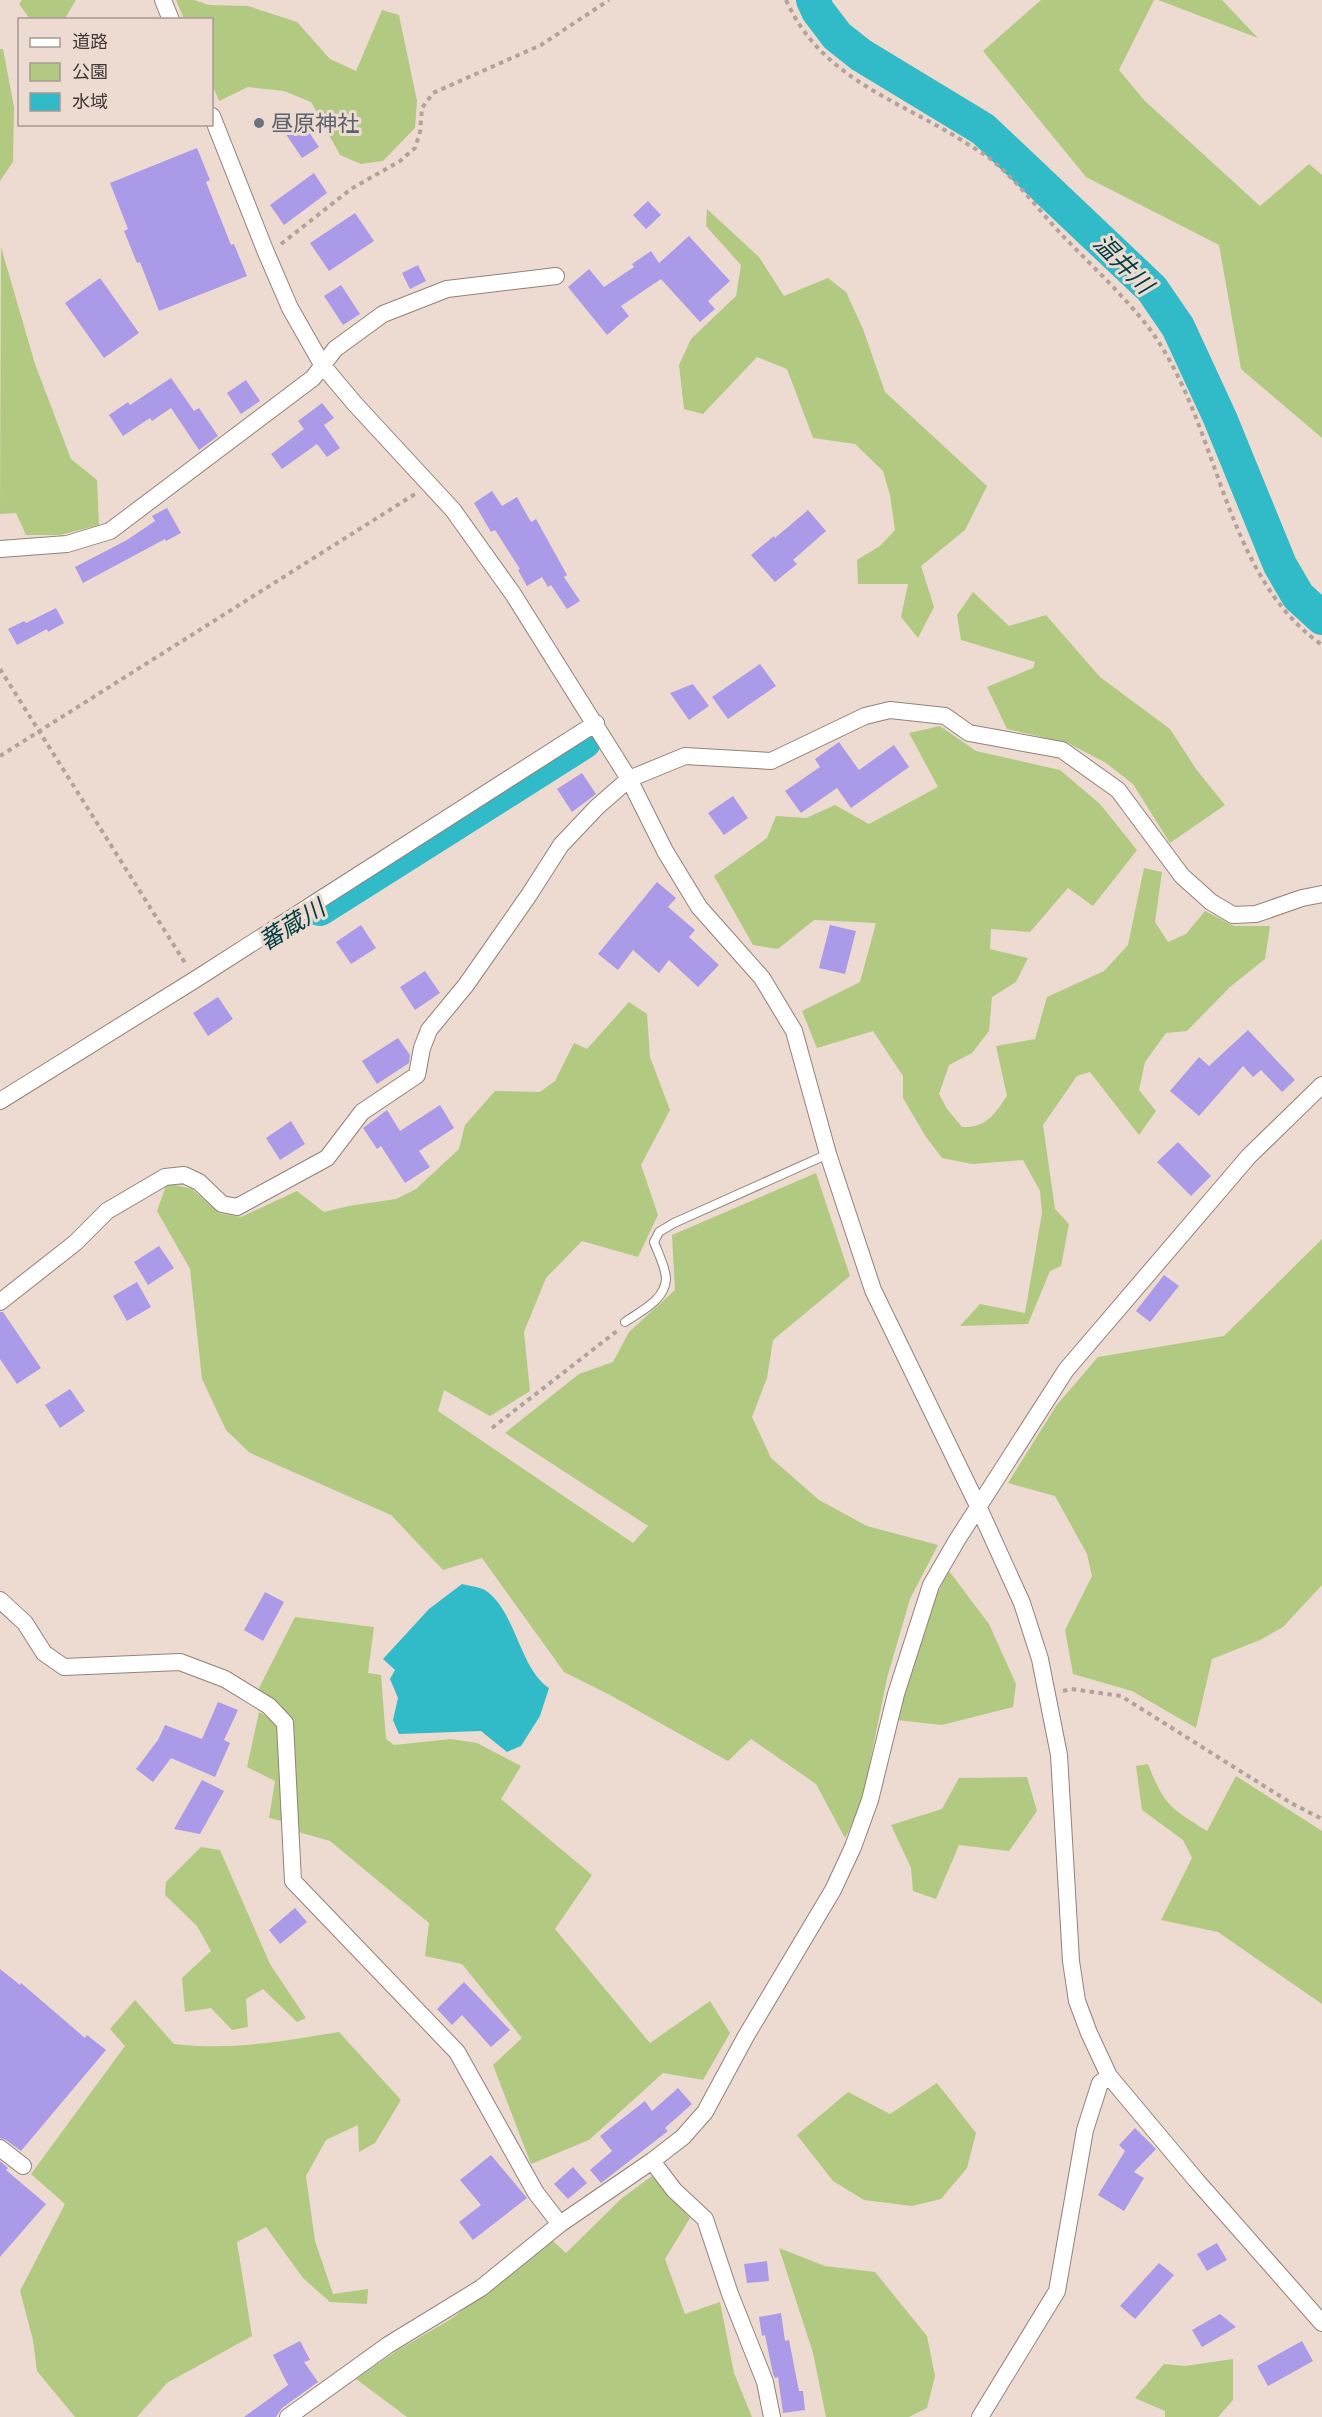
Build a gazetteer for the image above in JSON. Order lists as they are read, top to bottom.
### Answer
{
  "water": ["温井川", "蕃蔵川"],
  "places": ["昼原神社"],
  "legend": ["道路", "公園", "水域"]
}
